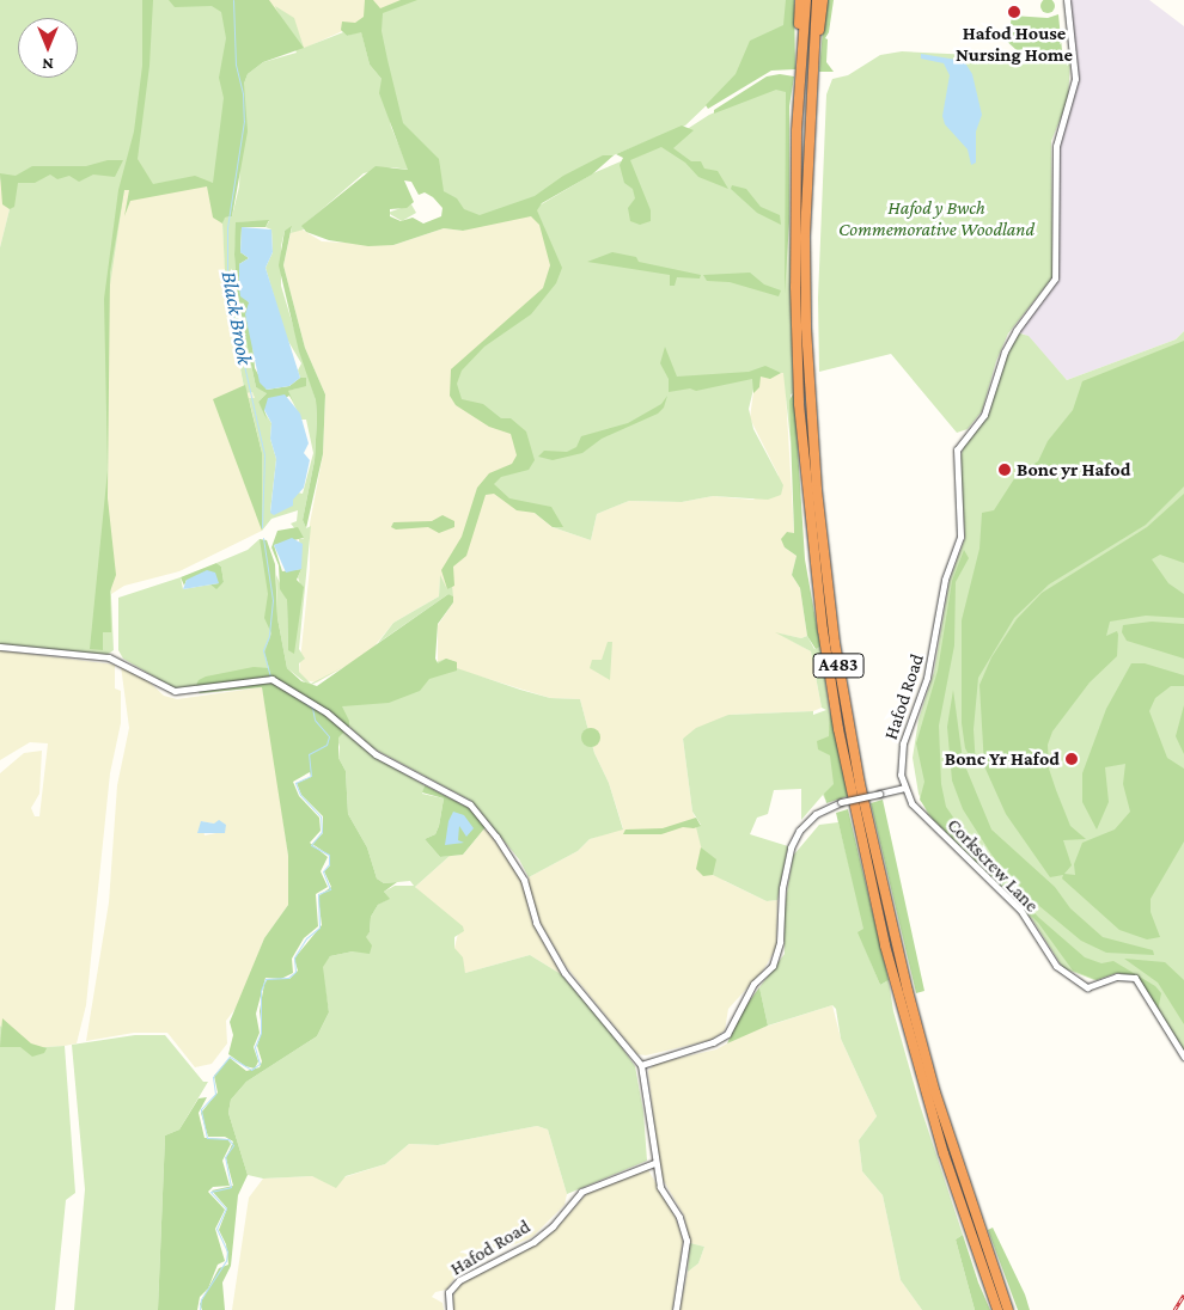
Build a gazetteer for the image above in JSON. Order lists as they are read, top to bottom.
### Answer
{
  "streets": {
    "highway": ["A483"],
    "street": ["Hafod Road", "Corkscrew Lane"]
  },
  "crossings": [
    ["Hafod Road", "Corkscrew Lane"]
  ],
  "water": ["Black Brook"],
  "parks": ["Hafod y Bwch Commemorative Woodland"],
  "places": ["Hafod House Nursing Home", "Bonc yr Hafod", "Bonc Yr Hafod"],
  "north": "bottom"
}
